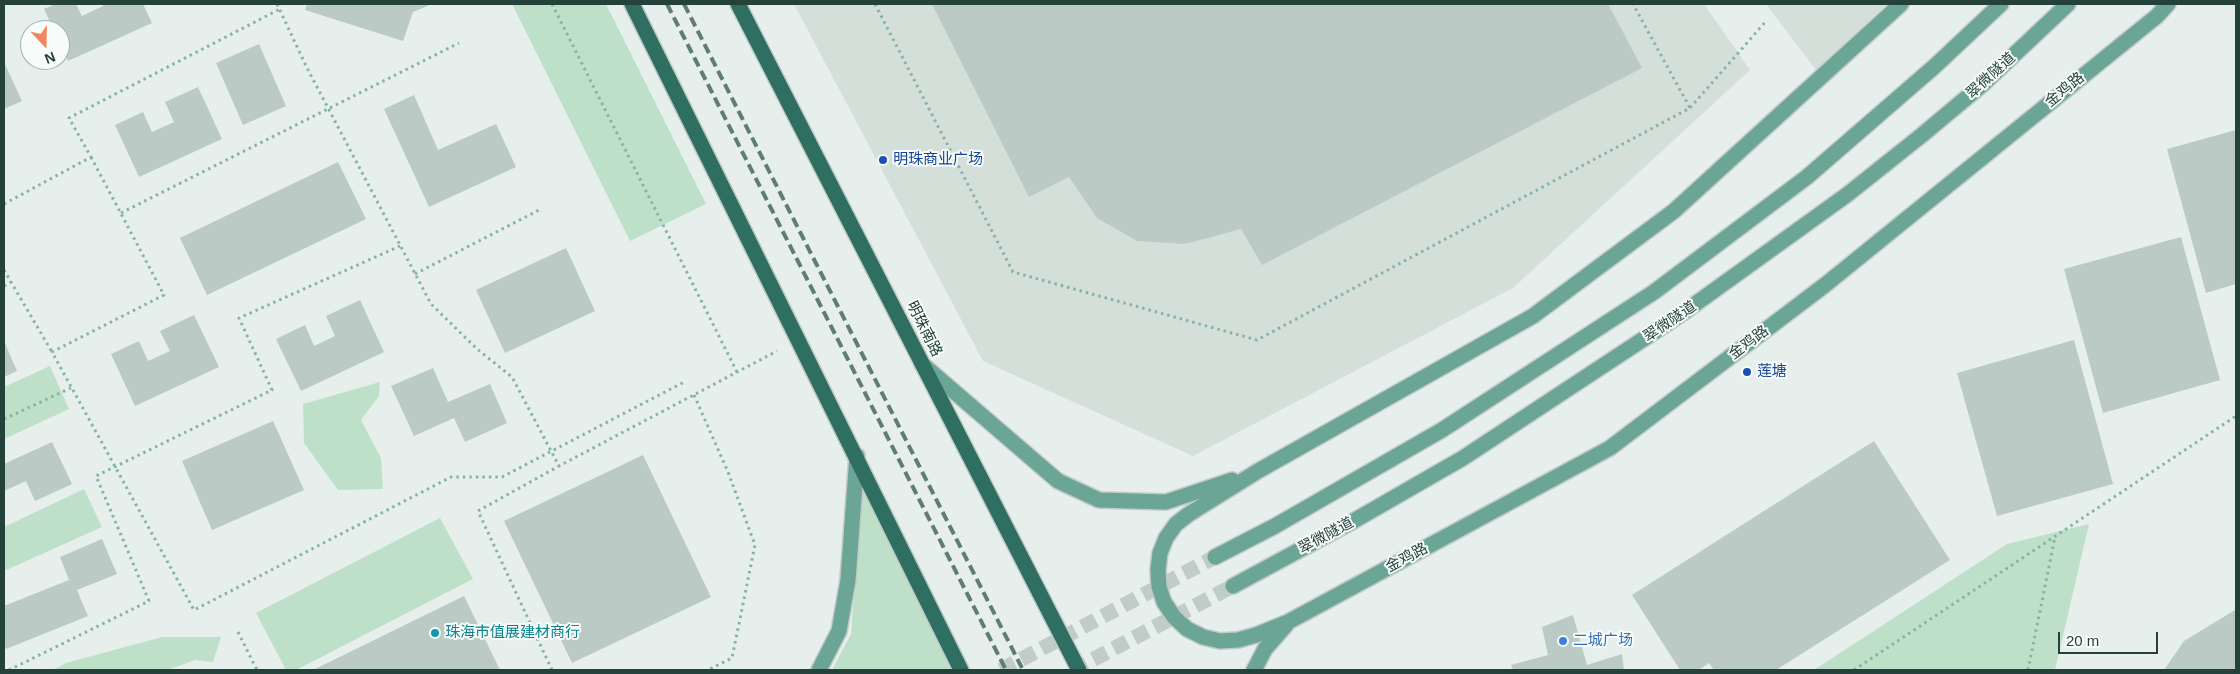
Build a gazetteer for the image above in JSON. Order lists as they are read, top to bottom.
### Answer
{
  "streets": {
    "highway": ["明珠南路"],
    "main road": ["翠微隧道", "金鸡路"]
  },
  "places": [
    "明珠商业广场",
    "莲塘",
    "珠海市值展建材商行",
    "二城广场"
  ],
  "scale_bar": "20 m",
  "north": "bottom"
}
